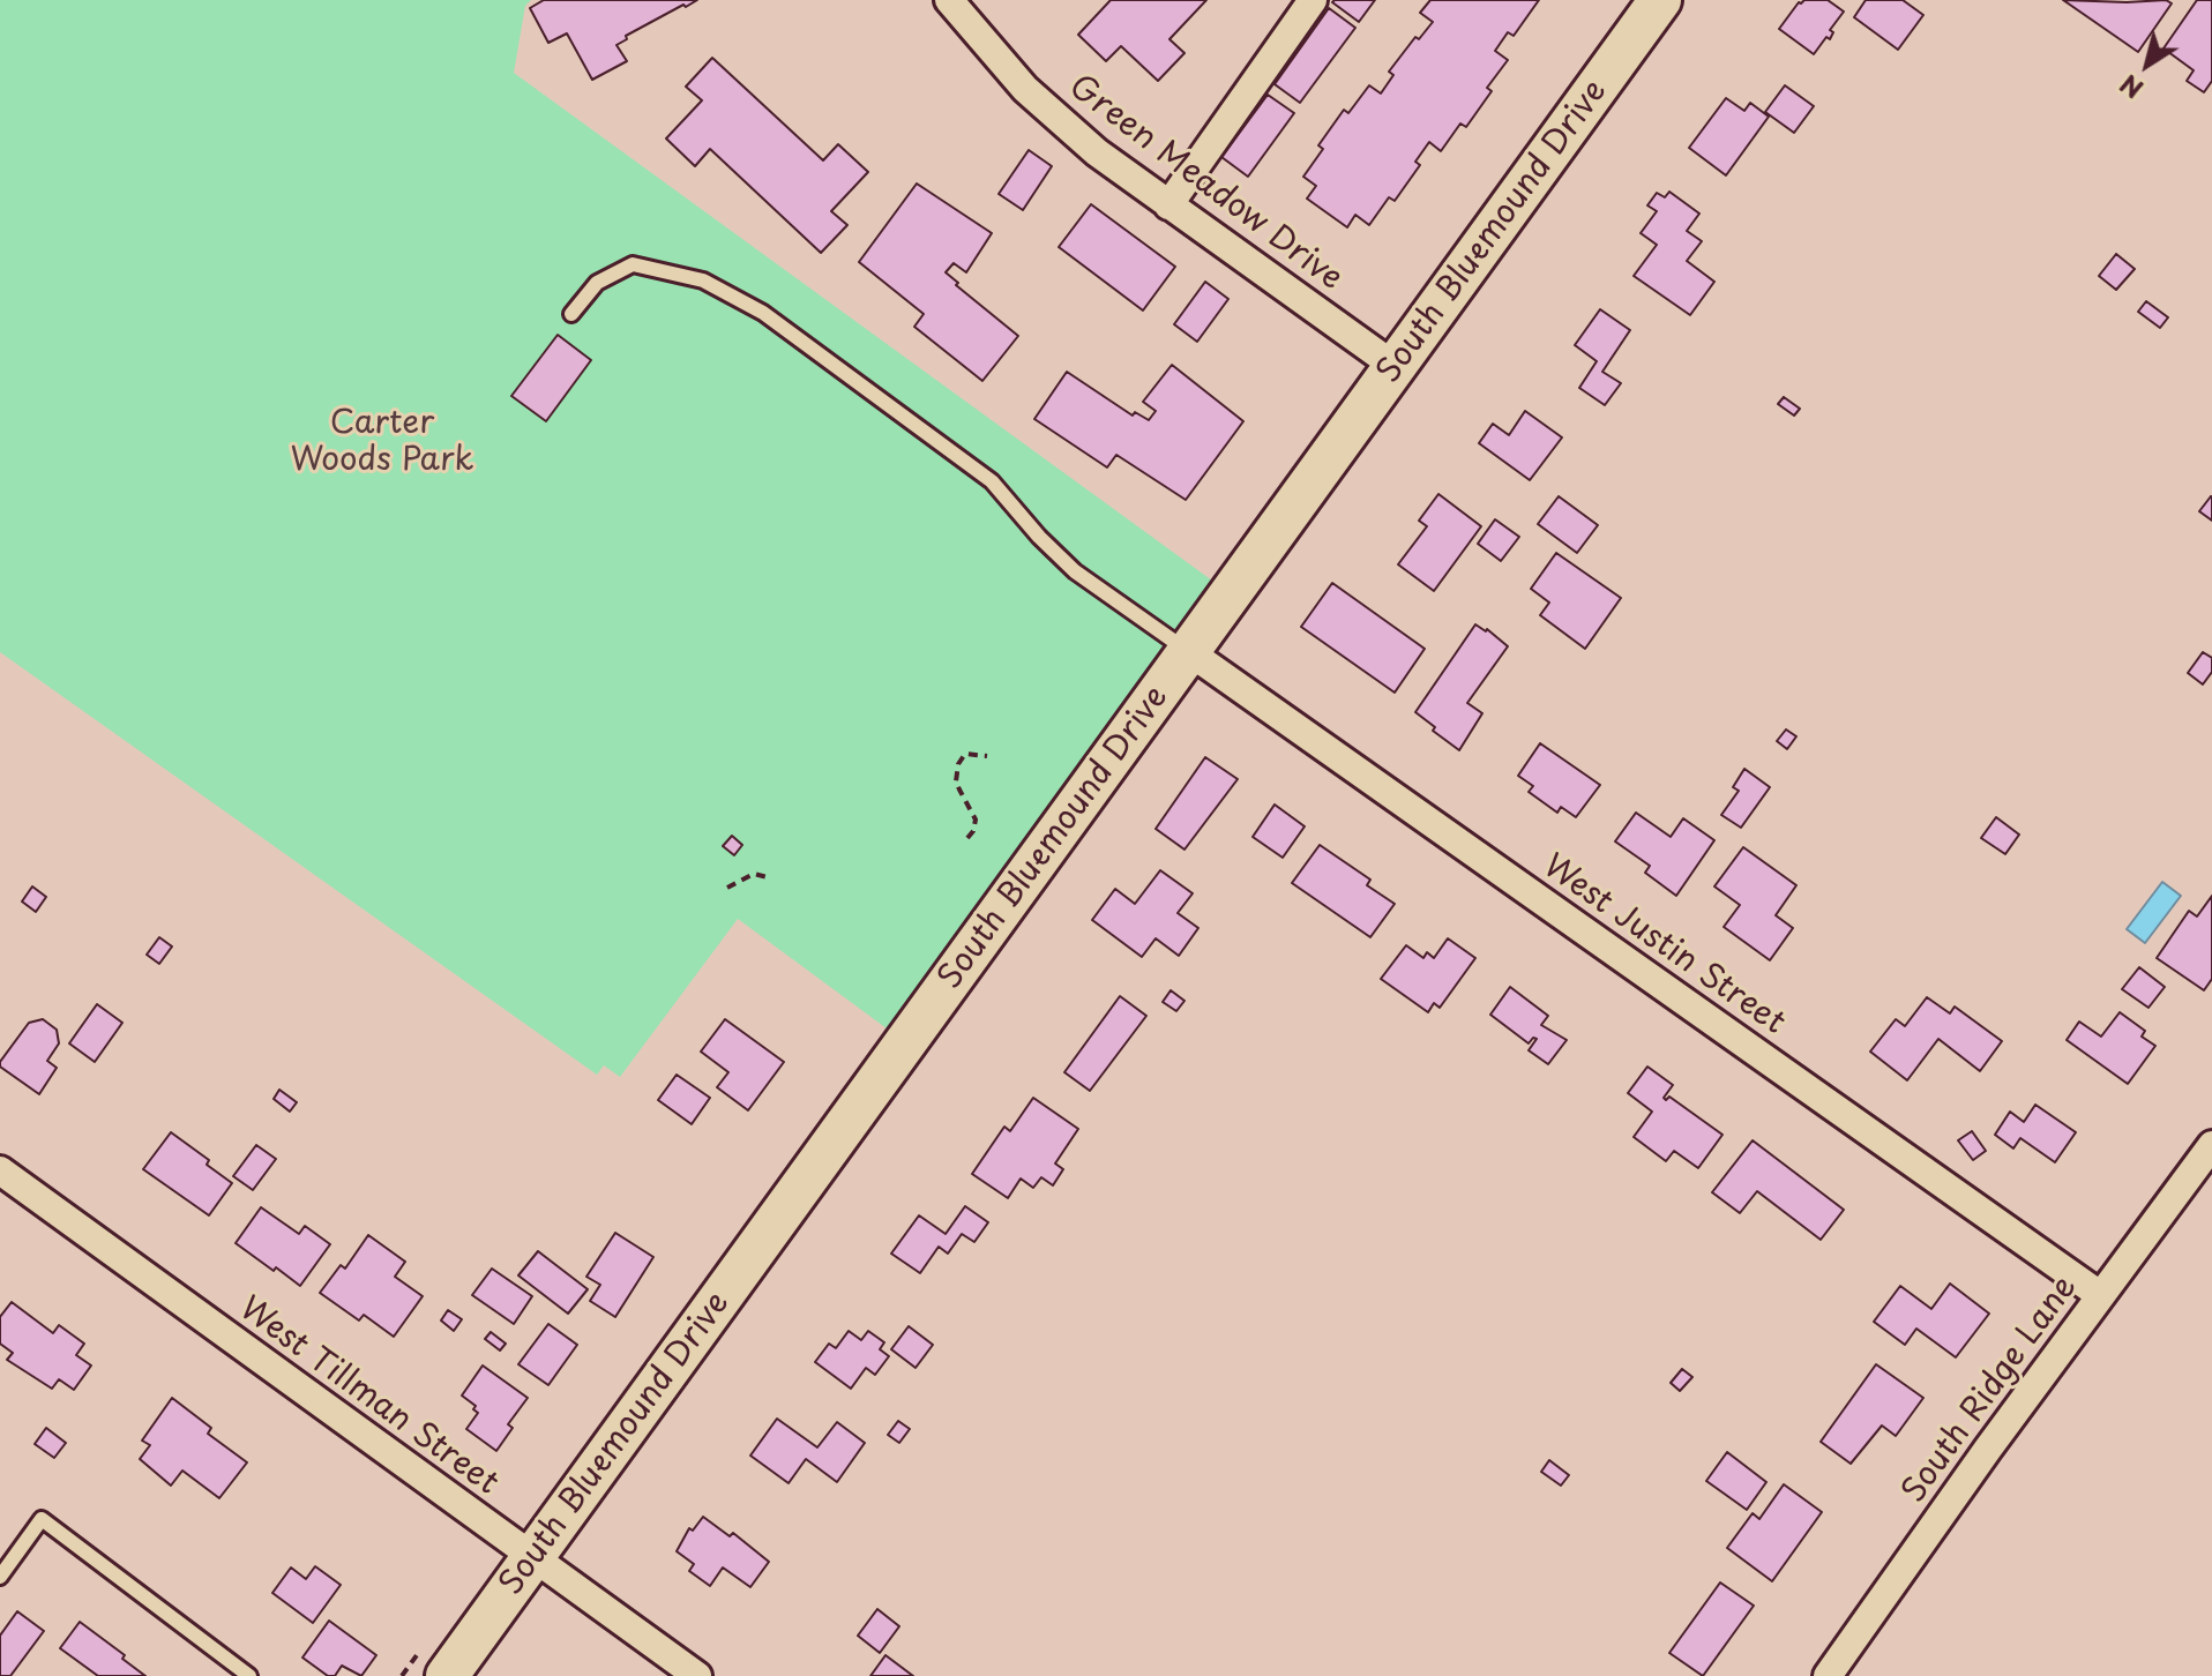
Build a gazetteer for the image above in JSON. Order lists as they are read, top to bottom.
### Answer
{
  "streets": {
    "main road": ["South Bluemound Drive"],
    "street": [
      "Green Meadow Drive",
      "West Justin Street",
      "South Ridge Lane",
      "West Tillman Street"
    ]
  },
  "crossings": [
    ["Green Meadow Drive", "South Bluemound Drive"],
    ["South Bluemound Drive", "West Justin Street"],
    ["South Bluemound Drive", "West Tillman Street"],
    ["West Justin Street", "South Ridge Lane"]
  ],
  "parks": ["Carter Woods Park"],
  "north": "bottom left"
}
